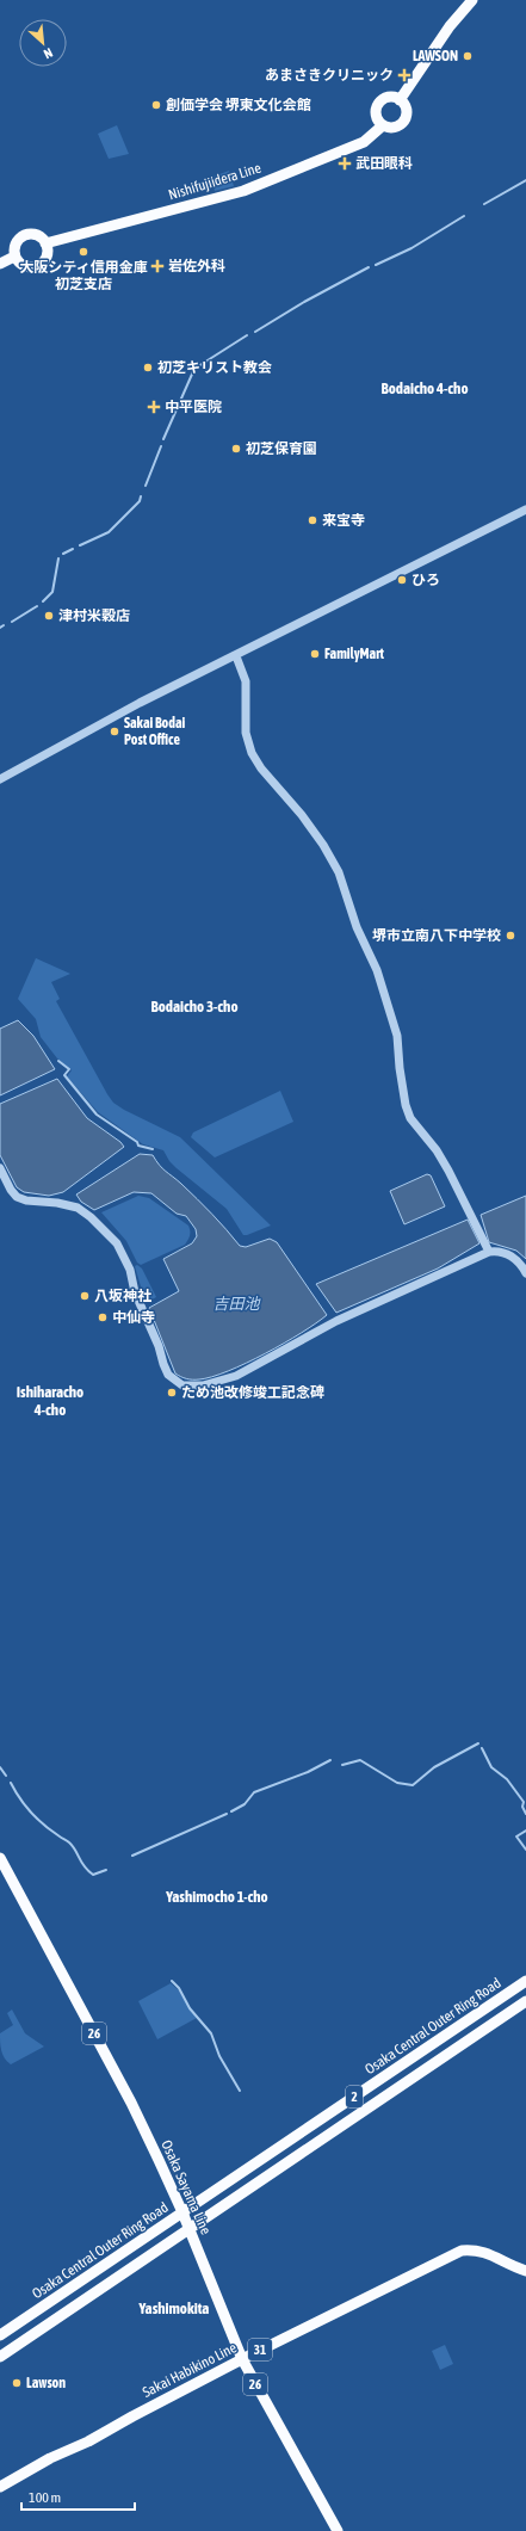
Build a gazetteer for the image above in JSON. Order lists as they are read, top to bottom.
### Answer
{
  "streets": {
    "main road": [
      "Nishifujiidera Line",
      "Osaka Central Outer Ring Road",
      "26",
      "2",
      "Osaka Sayama Line",
      "31",
      "Sakai Habikino Line"
    ]
  },
  "crossings": [
    ["Osaka Central Outer Ring Road", "Osaka Sayama Line"],
    ["Osaka Sayama Line", "Sakai Habikino Line"]
  ],
  "districts": [
    "Bodaicho 4-cho",
    "Bodaicho 3-cho",
    "Ishiharacho 4-cho",
    "Yashimocho 1-cho",
    "Yashimokita"
  ],
  "water": ["吉田池"],
  "places": {
    "other": [
      "LAWSON",
      "創価学会 堺東文化会館",
      "大阪シティ信用金庫 初芝支店",
      "初芝キリスト教会",
      "初芝保育園",
      "来宝寺",
      "ひろ",
      "津村米穀店",
      "FamilyMart",
      "Sakai Bodai Post Office",
      "堺市立南八下中学校",
      "八坂神社",
      "中仙寺",
      "ため池改修竣工記念碑",
      "Lawson"
    ],
    "health": [
      "あまさきクリニック",
      "武田眼科",
      "岩佐外科",
      "中平医院"
    ]
  },
  "scale_bar": "100 m",
  "north": "bottom right"
}
